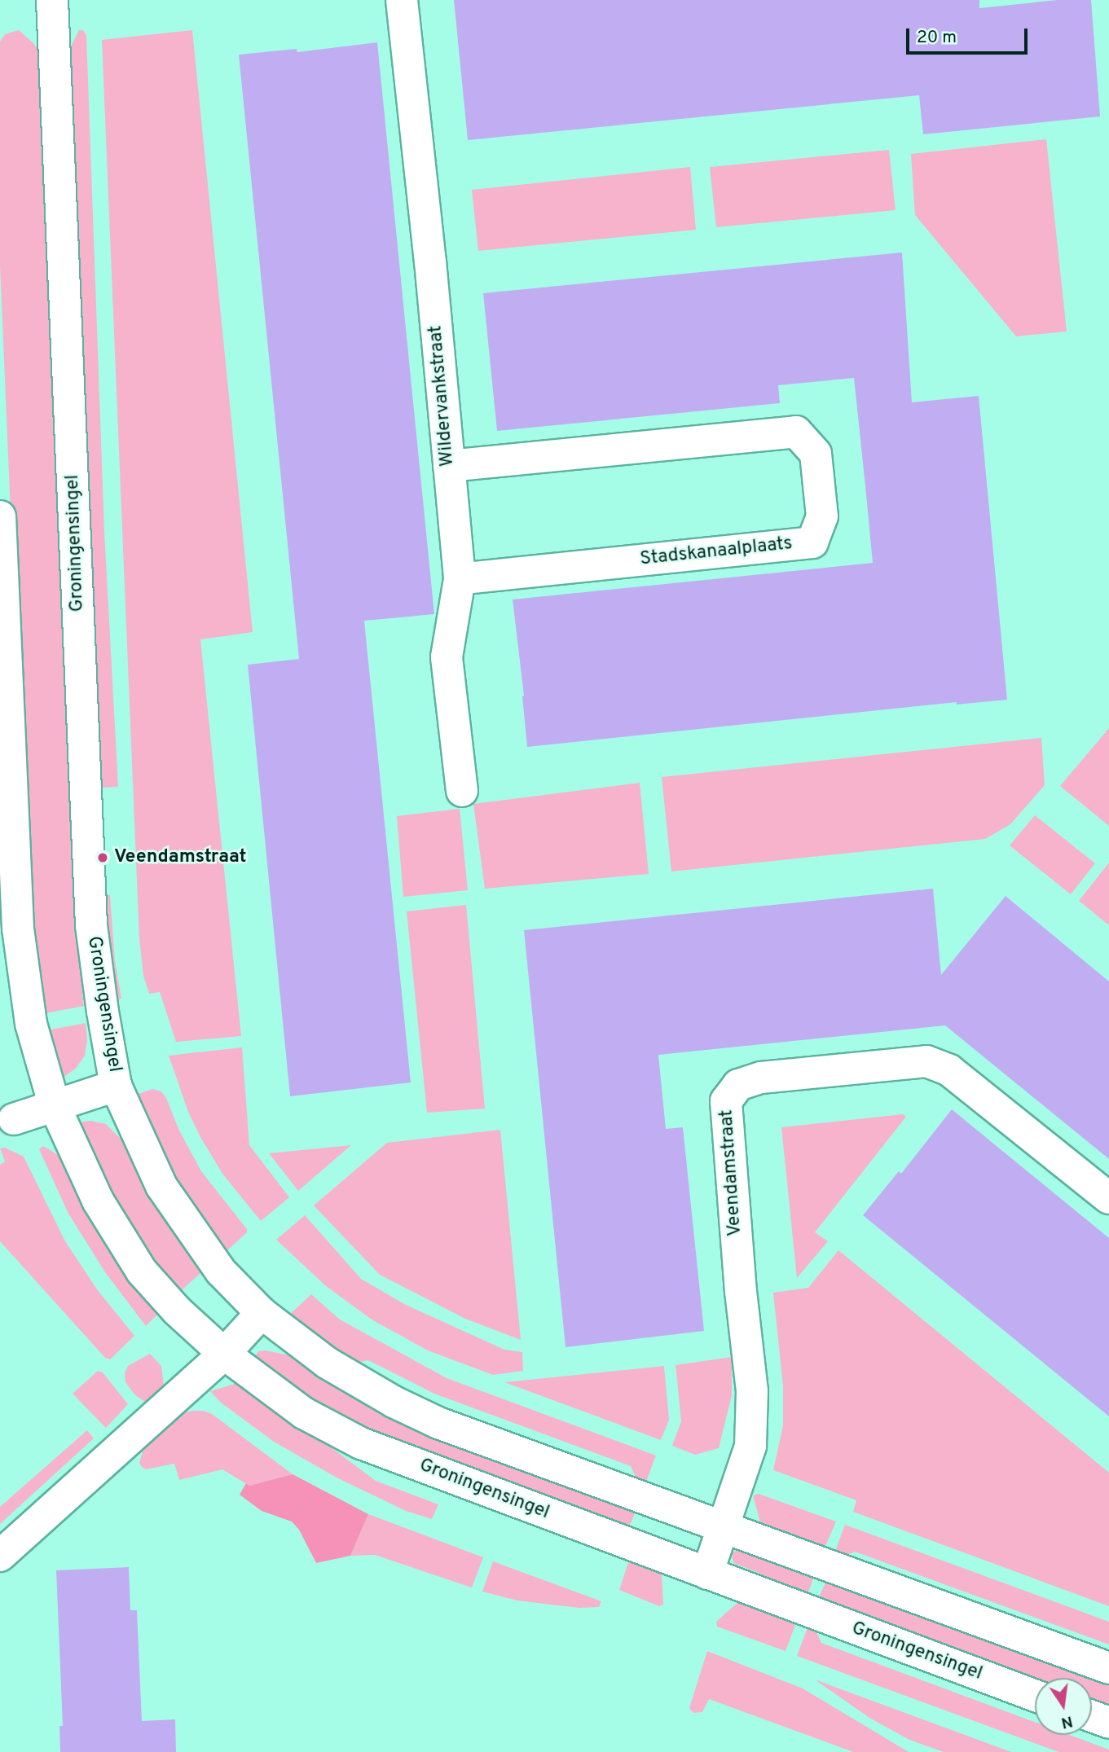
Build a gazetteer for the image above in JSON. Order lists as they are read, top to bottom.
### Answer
{
  "streets": {
    "street": [
      "Wildervankstraat",
      "Groningensingel",
      "Stadskanaalplaats",
      "Veendamstraat"
    ]
  },
  "crossings": [
    ["Wildervankstraat", "Stadskanaalplaats"],
    ["Groningensingel", "Veendamstraat"]
  ],
  "places": ["Veendamstraat"],
  "scale_bar": "20 m",
  "north": "bottom"
}
